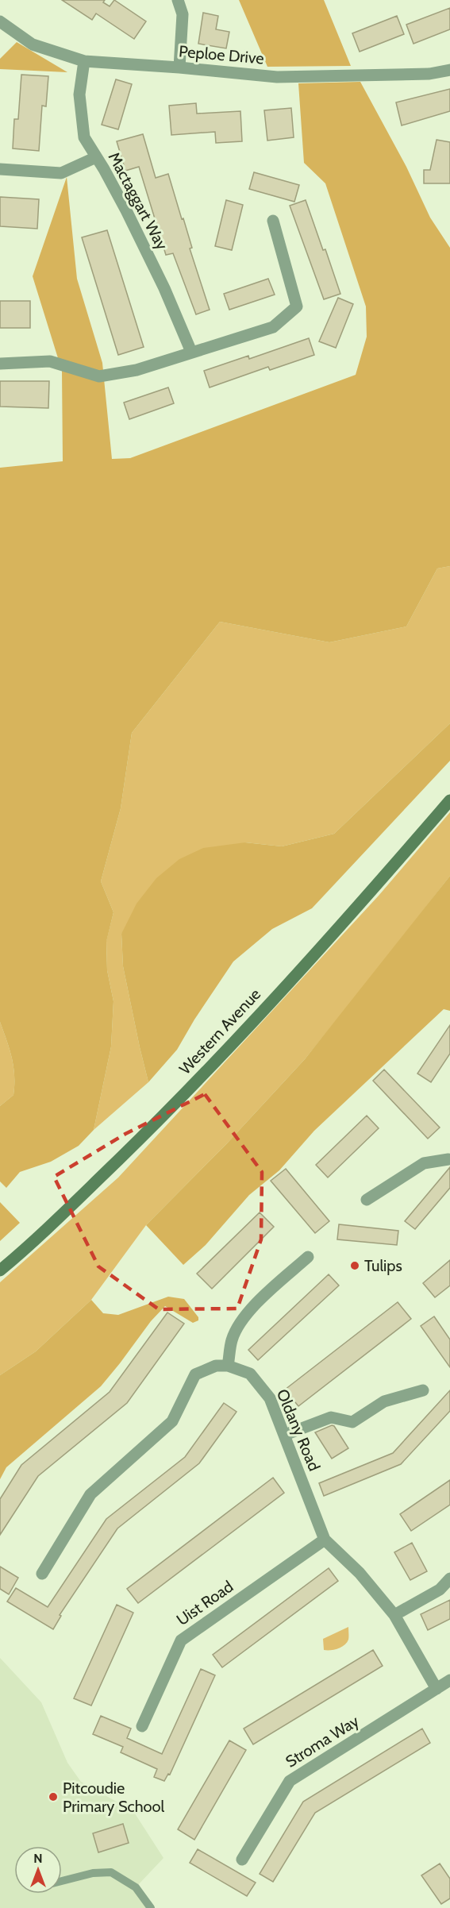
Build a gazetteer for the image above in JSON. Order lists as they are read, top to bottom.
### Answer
{
  "streets": {
    "main road": ["Western Avenue"],
    "street": [
      "Peploe Drive",
      "Mactaggart Way",
      "Oldany Road",
      "Uist Road",
      "Stroma Way"
    ]
  },
  "crossings": [
    ["Peploe Drive", "Mactaggart Way"],
    ["Oldany Road", "Uist Road"],
    ["Oldany Road", "Stroma Way"]
  ],
  "places": ["Tulips", "Pitcoudie Primary School"],
  "north": "top"
}
